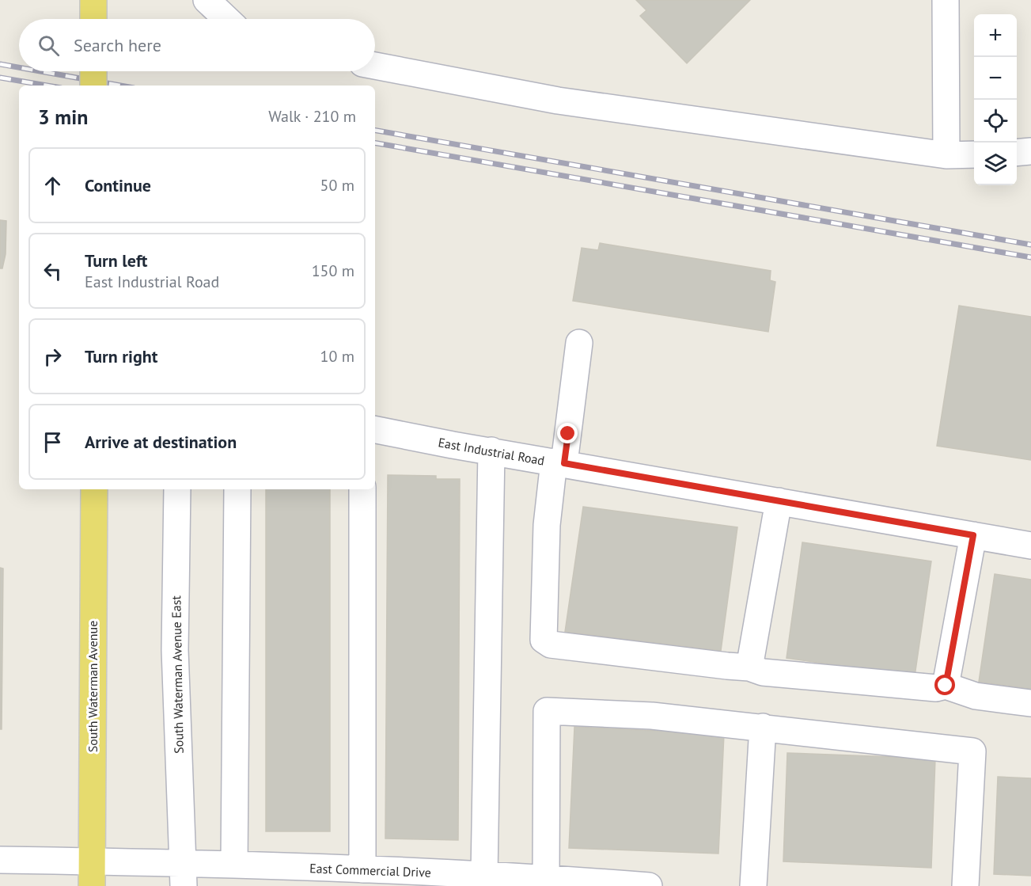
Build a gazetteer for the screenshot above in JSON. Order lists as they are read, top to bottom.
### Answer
{
  "streets": {
    "main road": ["South Waterman Avenue"],
    "street": ["East Industrial Road", "South Waterman Avenue East", "East Commercial Drive"]
  },
  "crossings": [
    ["South Waterman Avenue East", "East Commercial Drive"],
    ["South Waterman Avenue", "East Commercial Drive"]
  ],
  "page": {
    "map_buttons": ["+", "−"],
    "search": "Search here",
    "heading": ["3 min", "Walk · 210 m"],
    "list": [
      ["Continue", "50 m"],
      ["Turn left", "East Industrial Road", "150 m"],
      ["Turn right", "10 m"],
      "Arrive at destination"
    ]
  }
}
